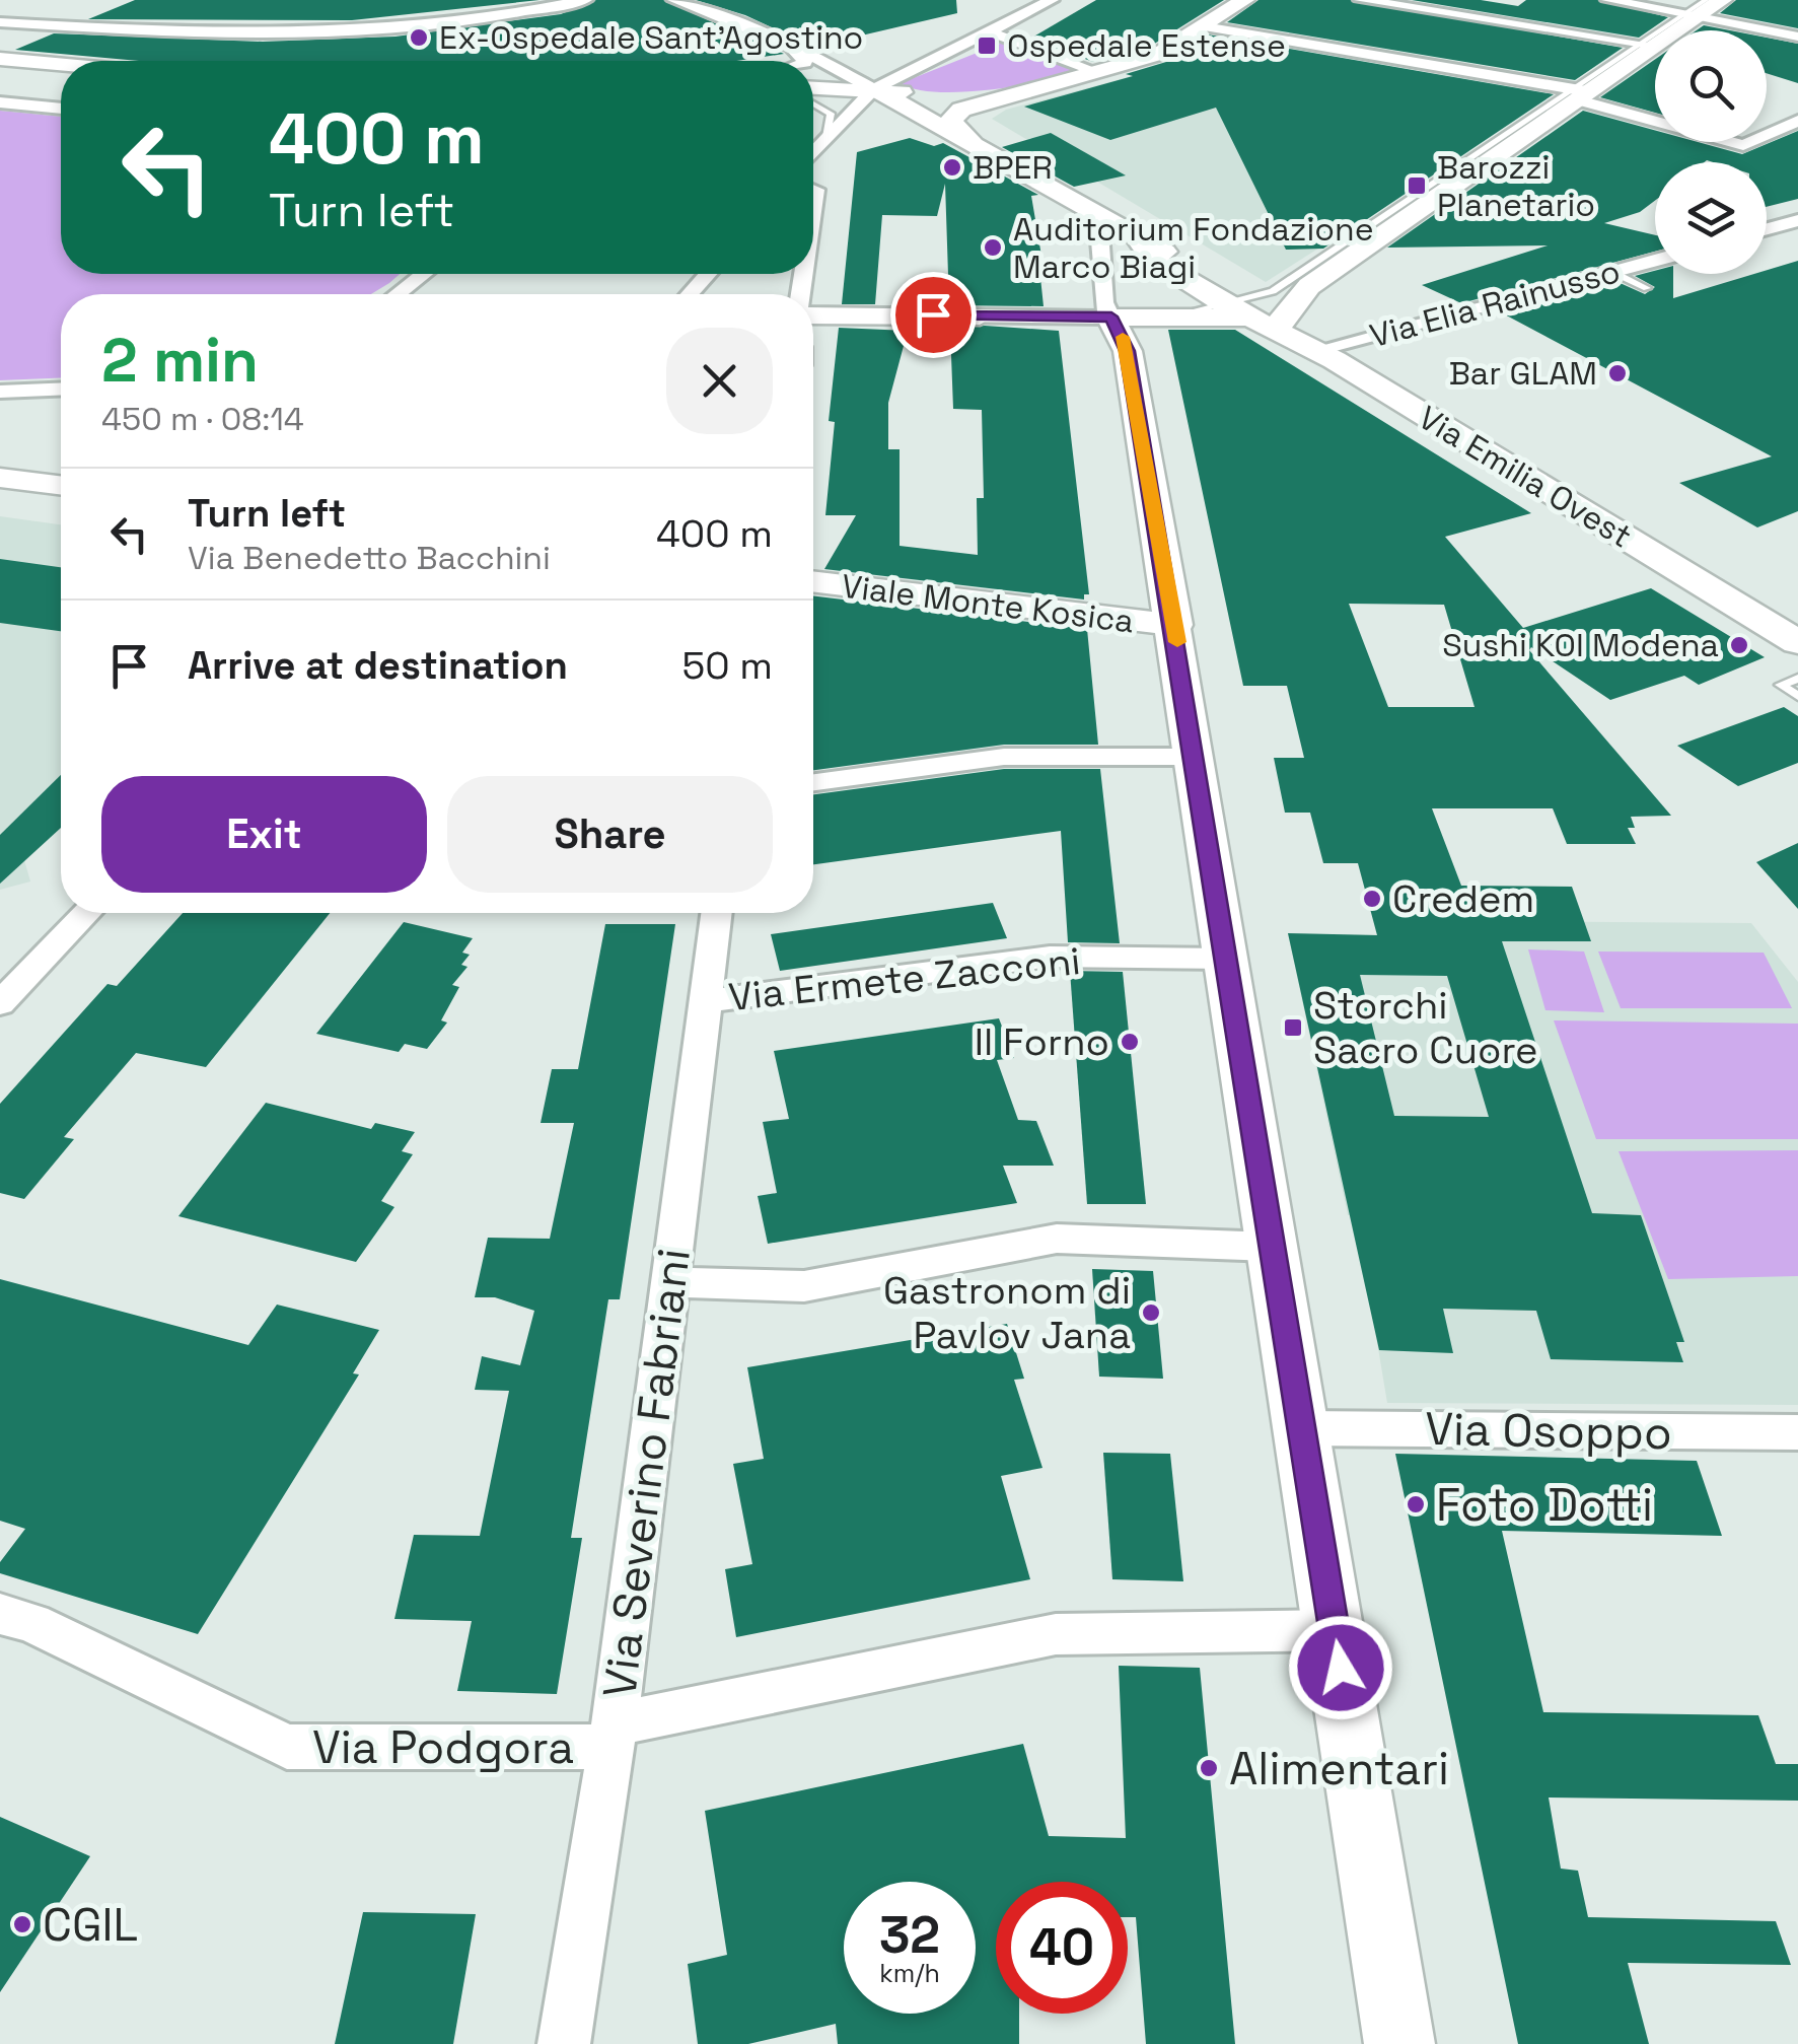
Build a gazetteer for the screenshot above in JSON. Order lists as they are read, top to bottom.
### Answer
{
  "streets": {
    "street": [
      "Via Elia Rainusso",
      "Via Emilia Ovest",
      "Viale Monte Kosica",
      "Via Ermete Zacconi",
      "Via Osoppo",
      "Via Severino Fabriani",
      "Via Podgora"
    ]
  },
  "crossings": [
    ["Via Elia Rainusso", "Via Emilia Ovest"],
    ["Via Ermete Zacconi", "Via Severino Fabriani"],
    ["Via Severino Fabriani", "Via Podgora"]
  ],
  "places": {
    "other": [
      "Ex-Ospedale Sant'Agostino",
      "BPER",
      "Auditorium Fondazione Marco Biagi",
      "Bar GLAM",
      "Sushi KOI Modena",
      "Credem",
      "Il Forno",
      "Gastronom di Pavlov Jana",
      "Foto Dotti",
      "Alimentari",
      "CGIL"
    ],
    "transit": ["Ospedale Estense", "Barozzi Planetario", "Storchi Sacro Cuore"]
  },
  "page": {
    "turn": ["400 m", "Turn left"],
    "heading": ["2 min", "450 m · 08:14"],
    "list": [
      {
        "name": "Turn left",
        "note": "Via Benedetto Bacchini",
        "value": "400 m"
      },
      {
        "name": "Arrive at destination",
        "value": "50 m"
      }
    ],
    "buttons": ["Exit", "Share"],
    "speed": "32 km/h",
    "limit": "40"
  }
}
